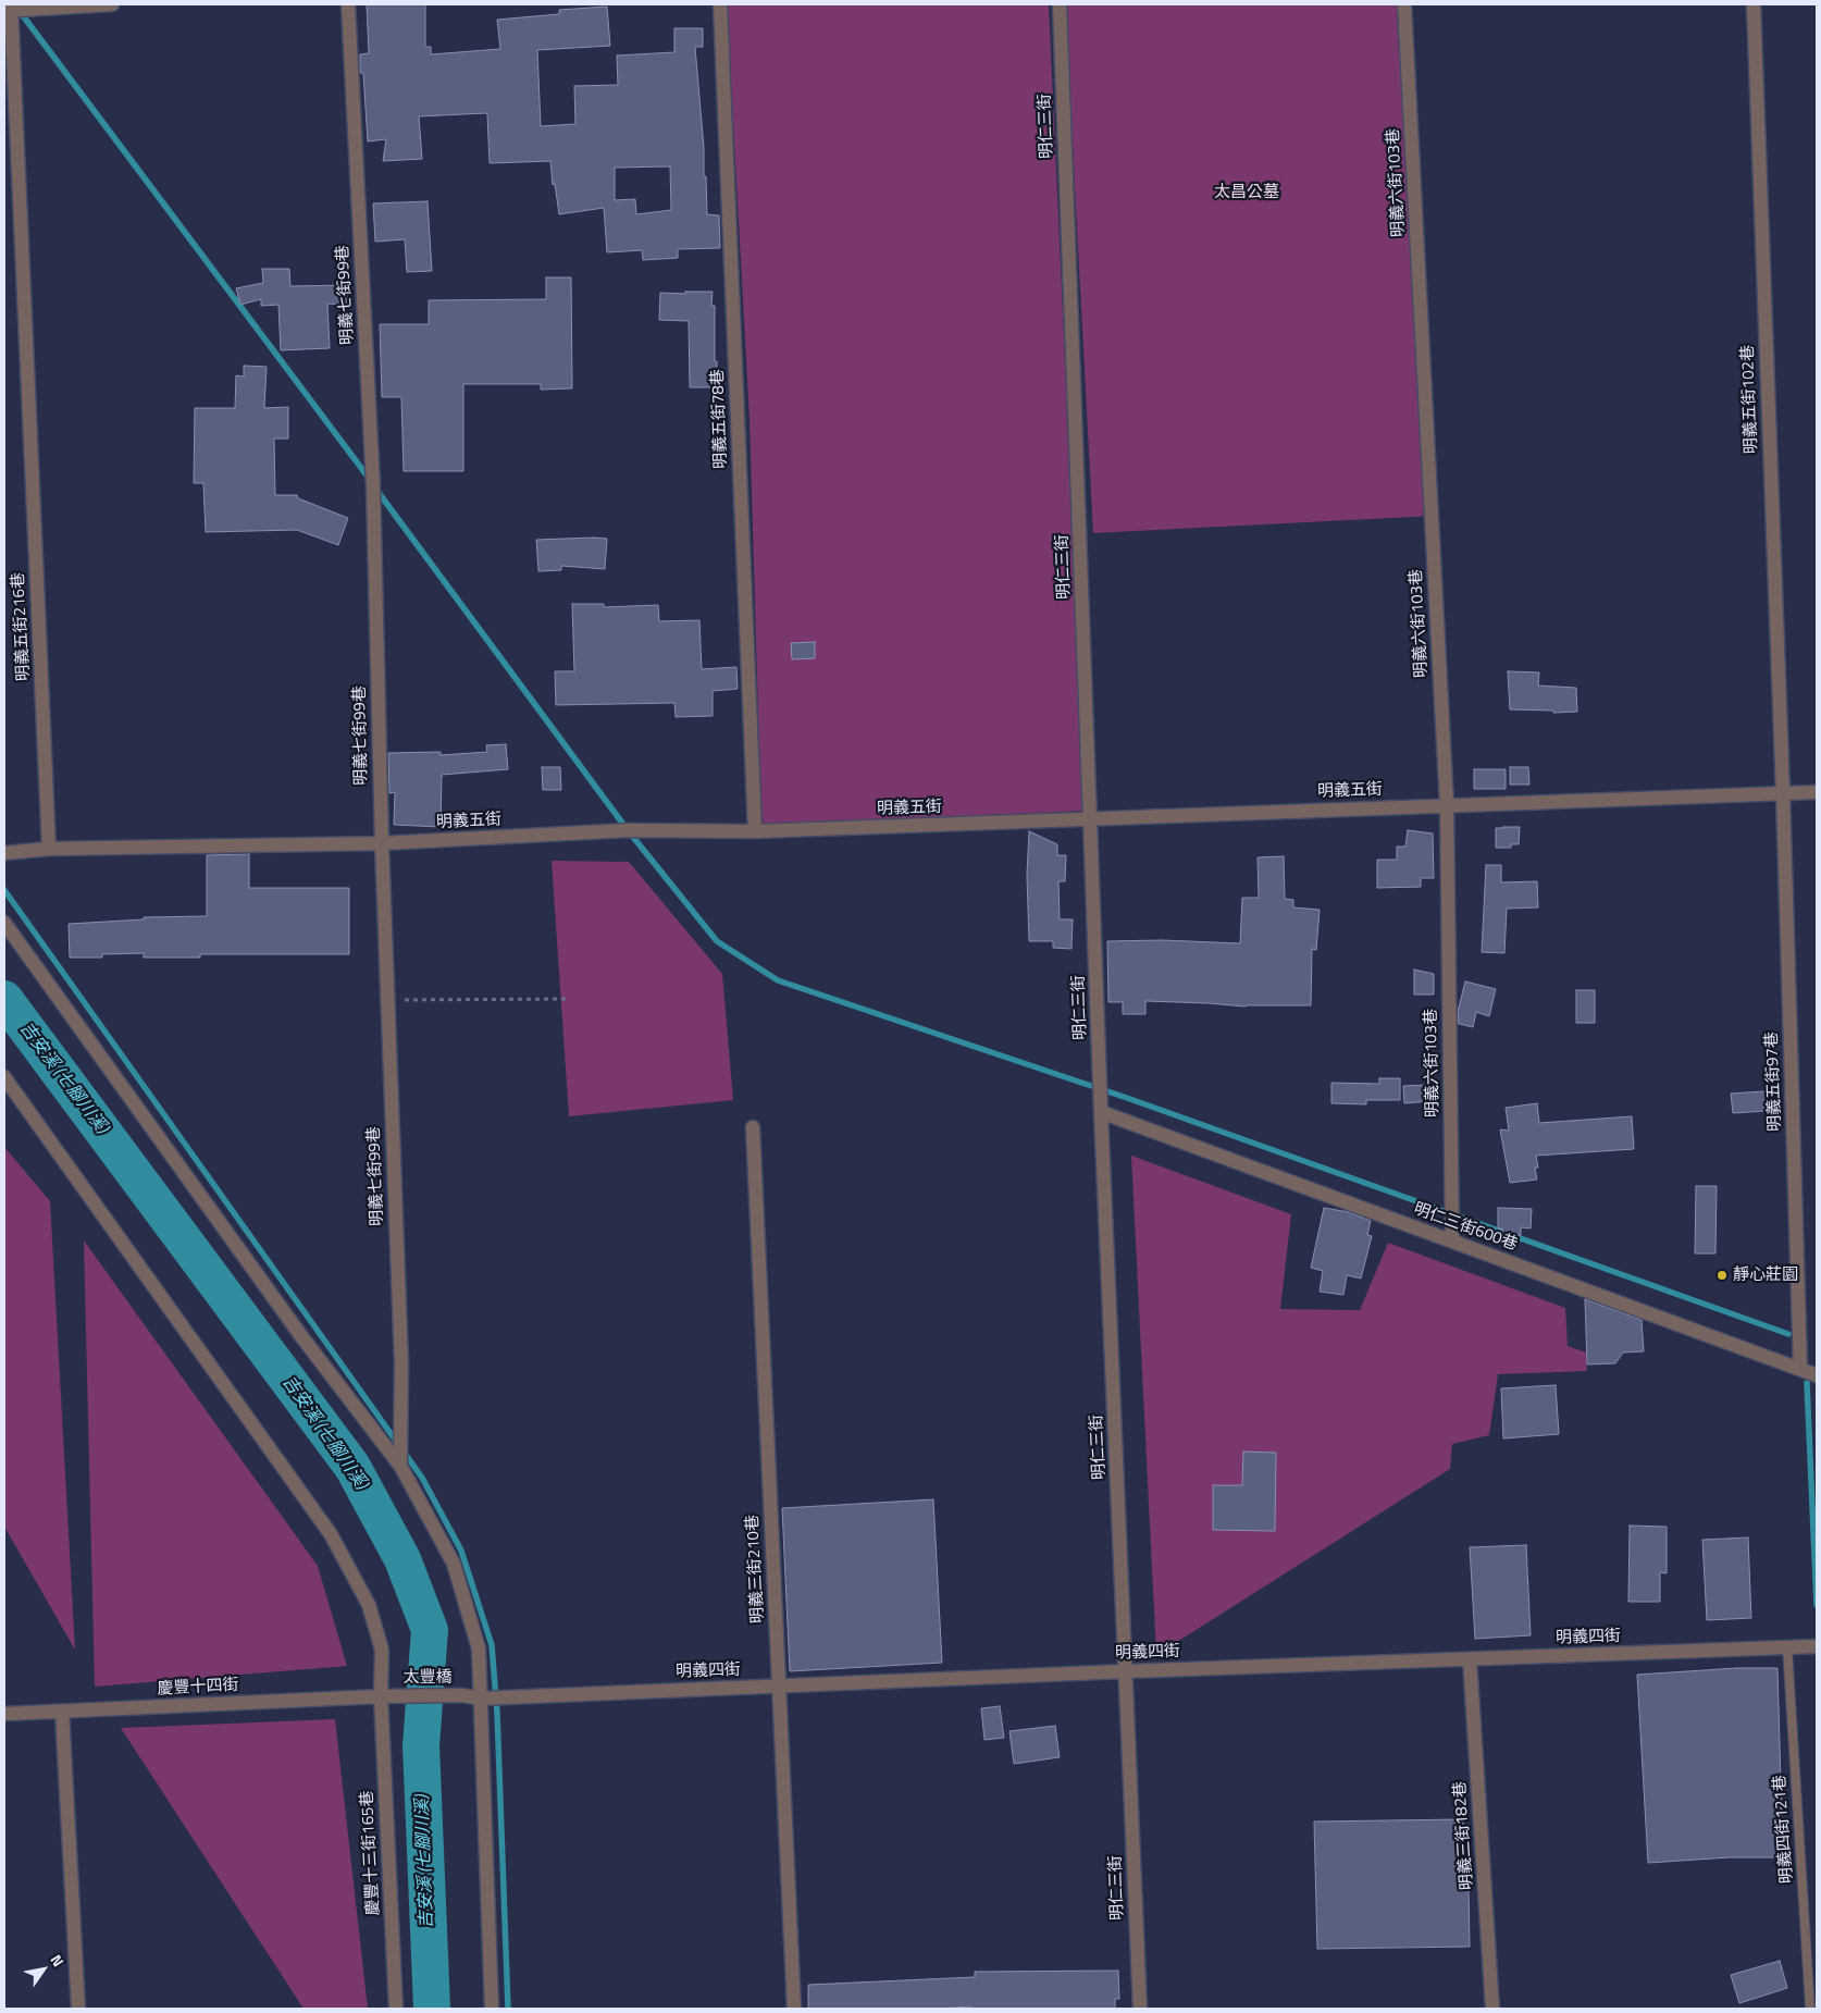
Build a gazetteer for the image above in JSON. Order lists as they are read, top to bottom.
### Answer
{
  "streets": {
    "street": [
      "明仁三街",
      "明義六街103巷",
      "明義七街99巷",
      "明義五街102巷",
      "明義五街78巷",
      "明義五街216巷",
      "明義五街",
      "明義五街97巷",
      "明仁三街600巷",
      "明義三街210巷",
      "明義四街",
      "太豐橋",
      "慶豐十四街",
      "明義三街182巷",
      "慶豐十三街165巷"
    ],
    "lane": ["明義四街121巷"]
  },
  "crossings": [
    ["明仁三街", "明義五街"],
    ["明仁三街", "明仁三街600巷"],
    ["明仁三街", "明義四街"],
    ["明義六街103巷", "明義五街"],
    ["明義六街103巷", "明仁三街600巷"],
    ["明義七街99巷", "明義五街"],
    ["明義五街102巷", "明義五街"],
    ["明義五街102巷", "明義五街97巷"],
    ["明義五街78巷", "明義五街"],
    ["明義五街216巷", "明義五街"],
    ["明義五街", "明義五街97巷"],
    ["明義五街97巷", "明仁三街600巷"],
    ["明義三街210巷", "明義四街"],
    ["明義四街", "太豐橋"],
    ["明義四街", "明義四街121巷"],
    ["明義四街", "明義三街182巷"],
    ["太豐橋", "慶豐十四街"],
    ["太豐橋", "慶豐十三街165巷"],
    ["慶豐十四街", "慶豐十三街165巷"]
  ],
  "water": ["吉安溪 (七腳川溪)"],
  "parks": ["太昌公墓"],
  "places": ["靜心莊園"],
  "north": "top right"
}
